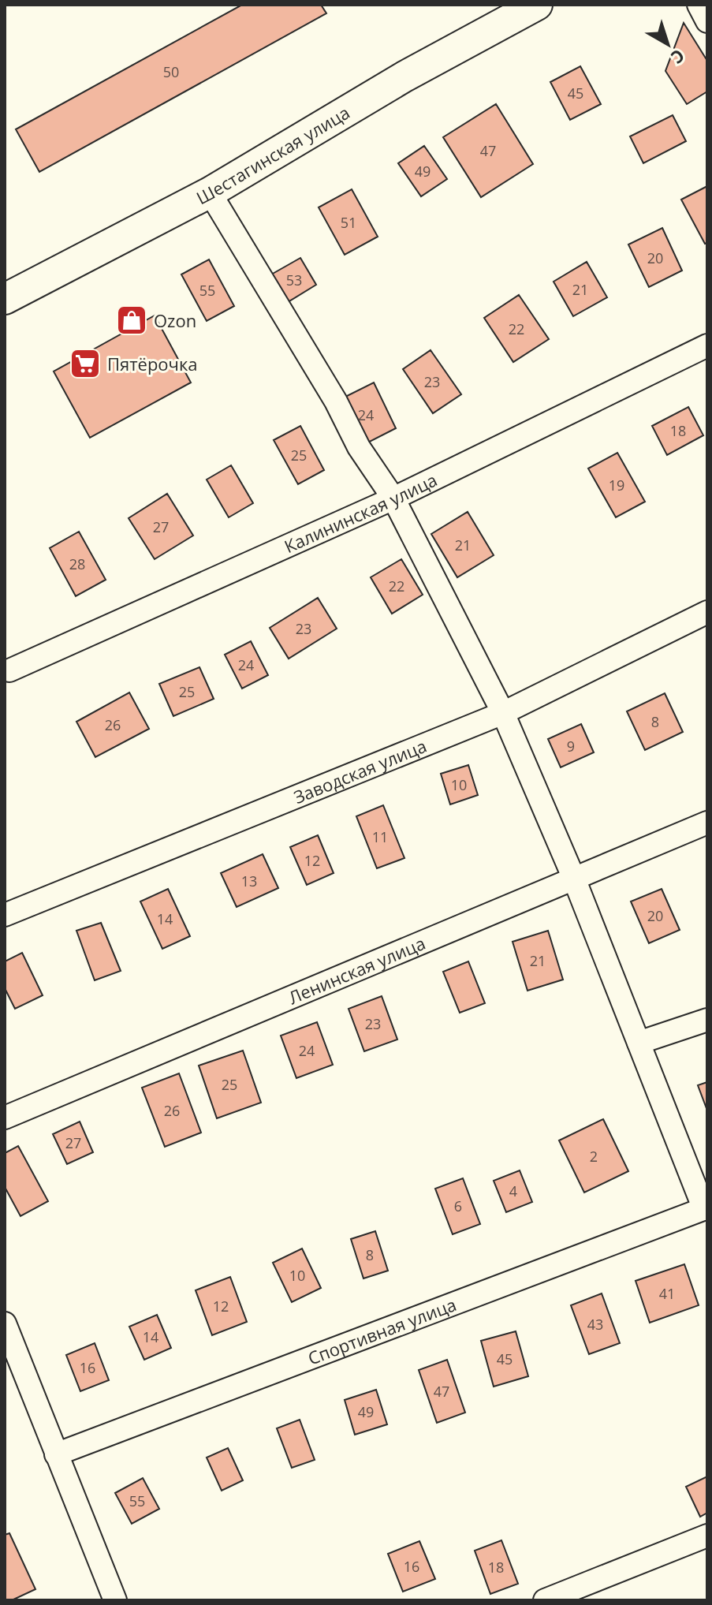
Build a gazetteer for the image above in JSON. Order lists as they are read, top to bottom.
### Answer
{
  "streets": {
    "main road": ["Шестагинская улица"],
    "street": [
      "Калининская улица",
      "Заводская улица",
      "Ленинская улица",
      "Спортивная улица"
    ]
  },
  "places": {
    "shop": ["Ozon"],
    "supermarket": ["Пятёрочка"]
  },
  "house_numbers": [
    "50",
    "45",
    "47",
    "49",
    "51",
    "20",
    "53",
    "21",
    "55",
    "22",
    "23",
    "24",
    "18",
    "25",
    "19",
    "27",
    "21",
    "28",
    "22",
    "23",
    "24",
    "25",
    "8",
    "26",
    "9",
    "10",
    "11",
    "12",
    "13",
    "20",
    "14",
    "21",
    "23",
    "24",
    "25",
    "26",
    "27",
    "2",
    "4",
    "6",
    "8",
    "10",
    "41",
    "12",
    "43",
    "14",
    "45",
    "16",
    "47",
    "49",
    "55",
    "16",
    "18"
  ],
  "north": "bottom right"
}
